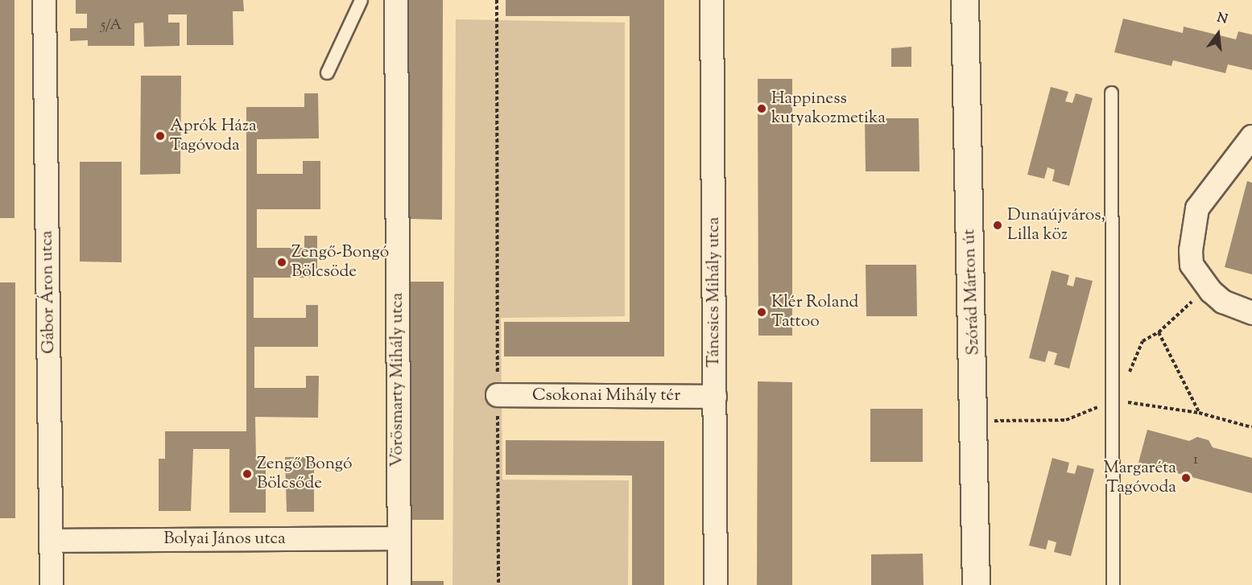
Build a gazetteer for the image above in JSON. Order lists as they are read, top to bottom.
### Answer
{
  "streets": {
    "street": [
      "Gábor Áron utca",
      "Táncsics Mihály utca",
      "Szórád Márton út",
      "Vörösmarty Mihály utca",
      "Csokonai Mihály tér",
      "Bolyai János utca"
    ]
  },
  "crossings": [
    ["Gábor Áron utca", "Bolyai János utca"],
    ["Táncsics Mihály utca", "Csokonai Mihály tér"],
    ["Vörösmarty Mihály utca", "Bolyai János utca"]
  ],
  "places": [
    "Happiness kutyakozmetika",
    "Aprók Háza Tagóvoda",
    "Dunaújváros, Lilla köz",
    "Zengő-Bongó Bölcsöde",
    "Klér Roland Tattoo",
    "Zengő Bongó Bölcsőde",
    "Margaréta Tagóvoda"
  ],
  "house_numbers": ["5/A", "1"],
  "north": "top"
}
